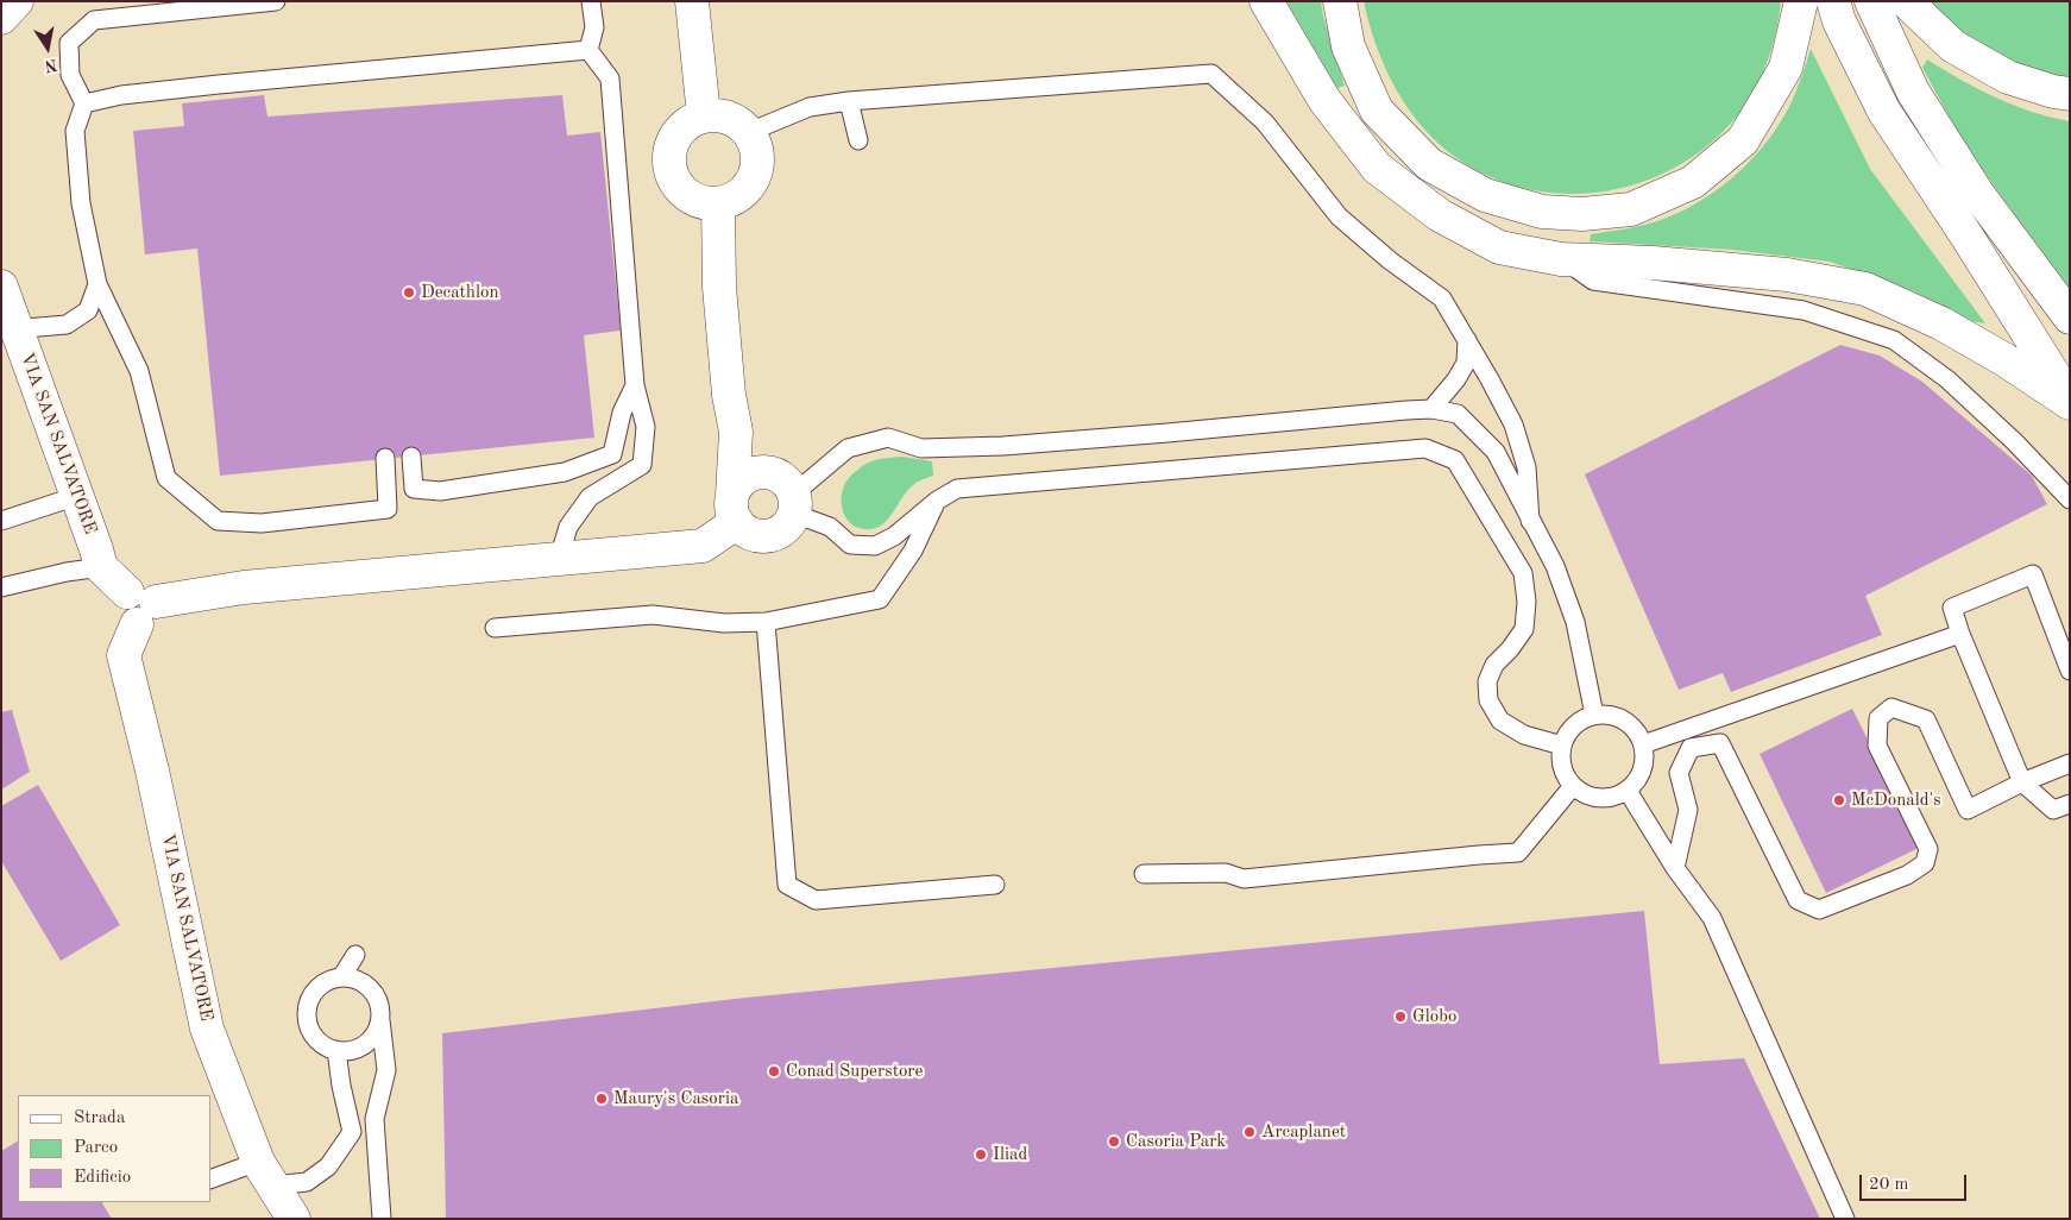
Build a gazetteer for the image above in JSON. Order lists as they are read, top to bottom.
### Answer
{
  "streets": {
    "main road": ["VIA SAN SALVATORE"]
  },
  "places": [
    "Decathlon",
    "McDonald's",
    "Globo",
    "Conad Superstore",
    "Maury's Casoria",
    "Arcaplanet",
    "Casoria Park",
    "Iliad"
  ],
  "legend": ["Strada", "Parco", "Edificio"],
  "scale_bar": "20 m",
  "north": "bottom"
}
